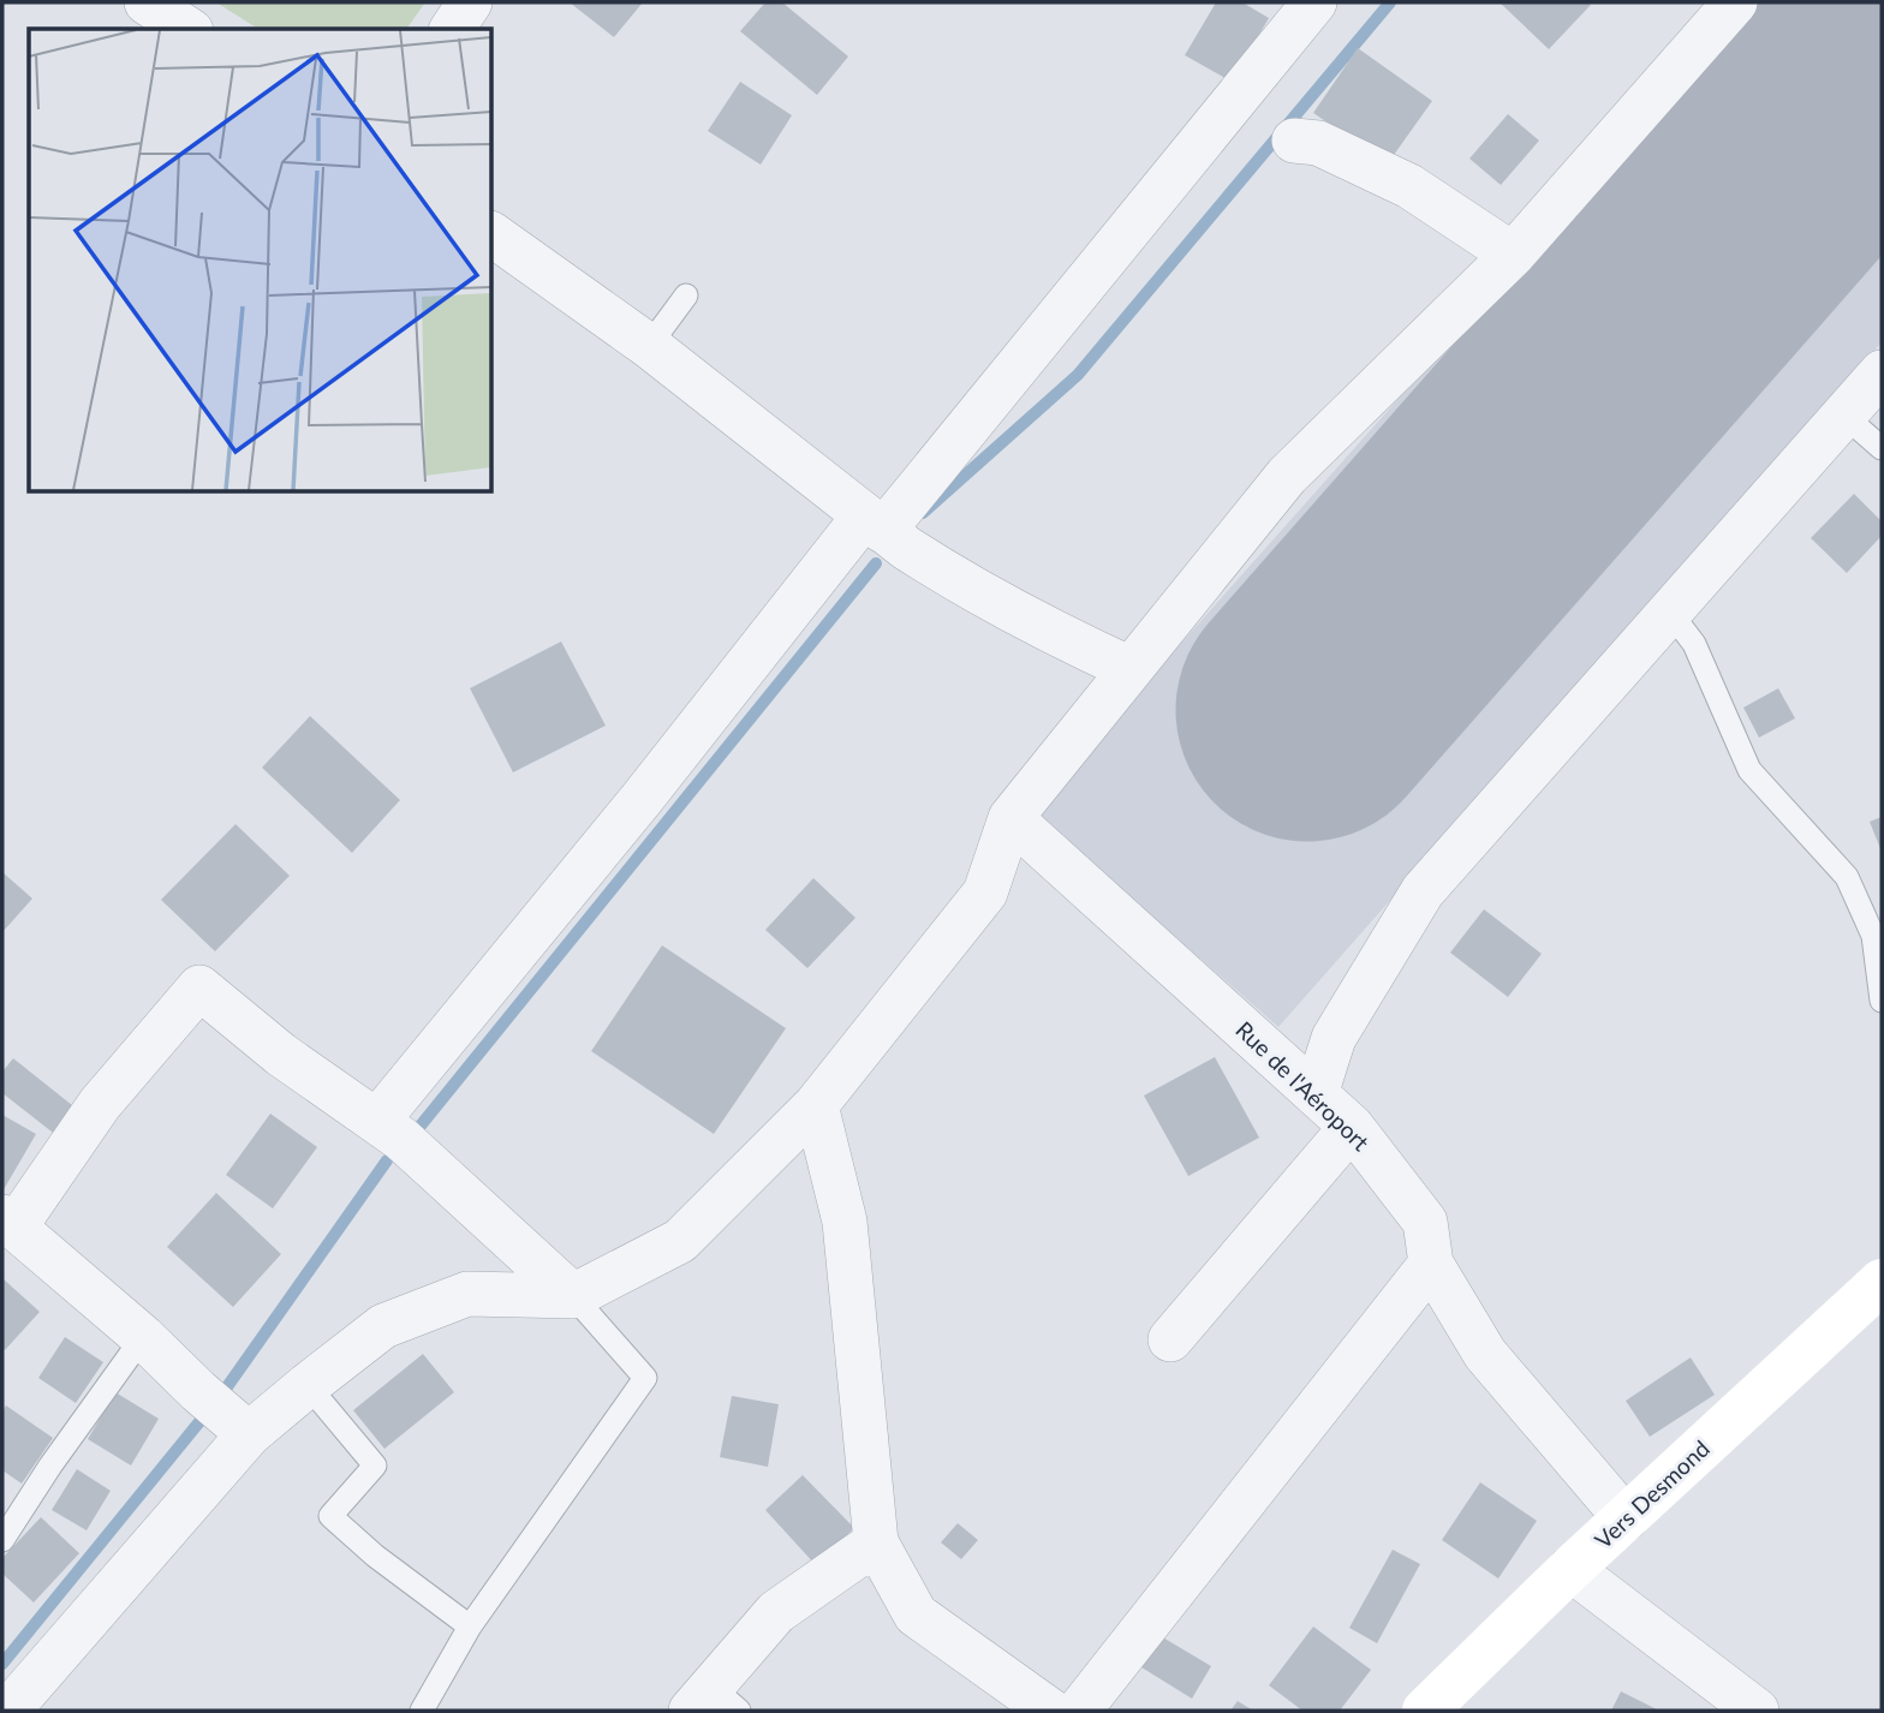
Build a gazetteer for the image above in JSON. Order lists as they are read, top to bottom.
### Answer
{
  "streets": {
    "main road": ["Vers Desmond"],
    "street": ["Rue de l'Aéroport"]
  },
  "crossings": [
    ["Rue de l'Aéroport", "Vers Desmond"]
  ]
}
